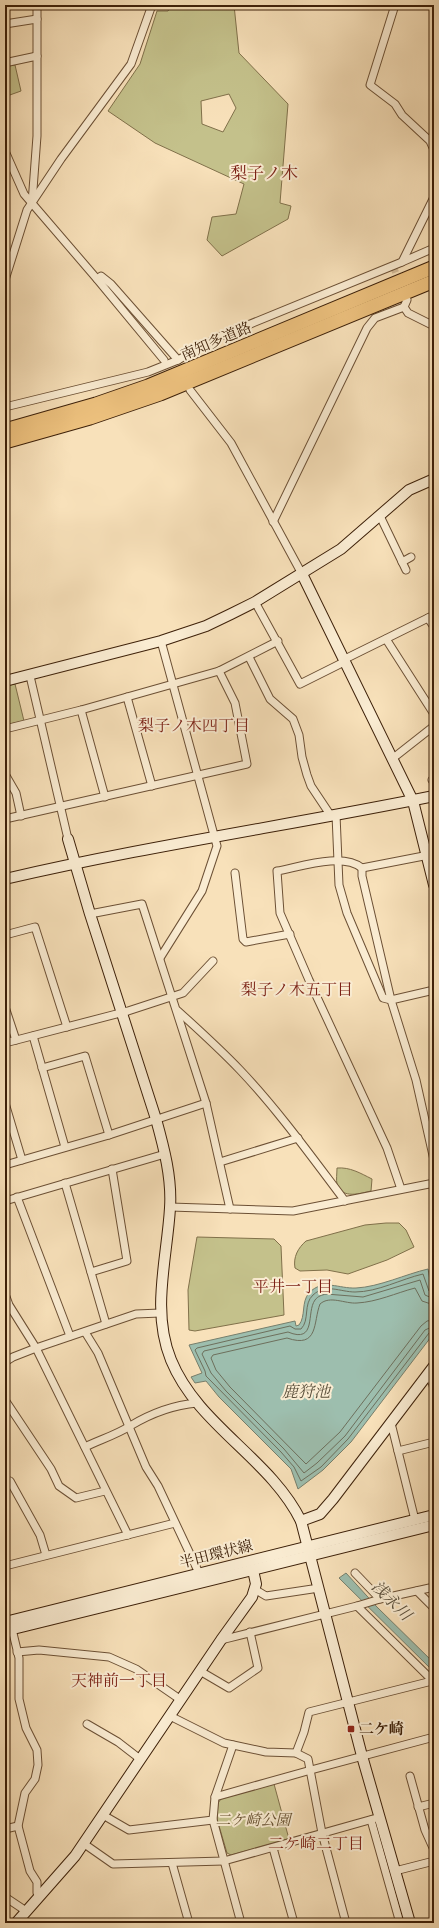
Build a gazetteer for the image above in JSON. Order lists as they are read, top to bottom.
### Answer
{
  "streets": {
    "highway": ["南知多道路"],
    "street": ["半田環状線"]
  },
  "districts": [
    "梨子ノ木",
    "梨子ノ木四丁目",
    "梨子ノ木五丁目",
    "平井一丁目",
    "天神前一丁目",
    "二ケ崎二丁目"
  ],
  "water": ["鹿狩池", "浅永川"],
  "parks": ["二ケ崎公園"],
  "places": {
    "transit": ["二ケ崎"]
  }
}
